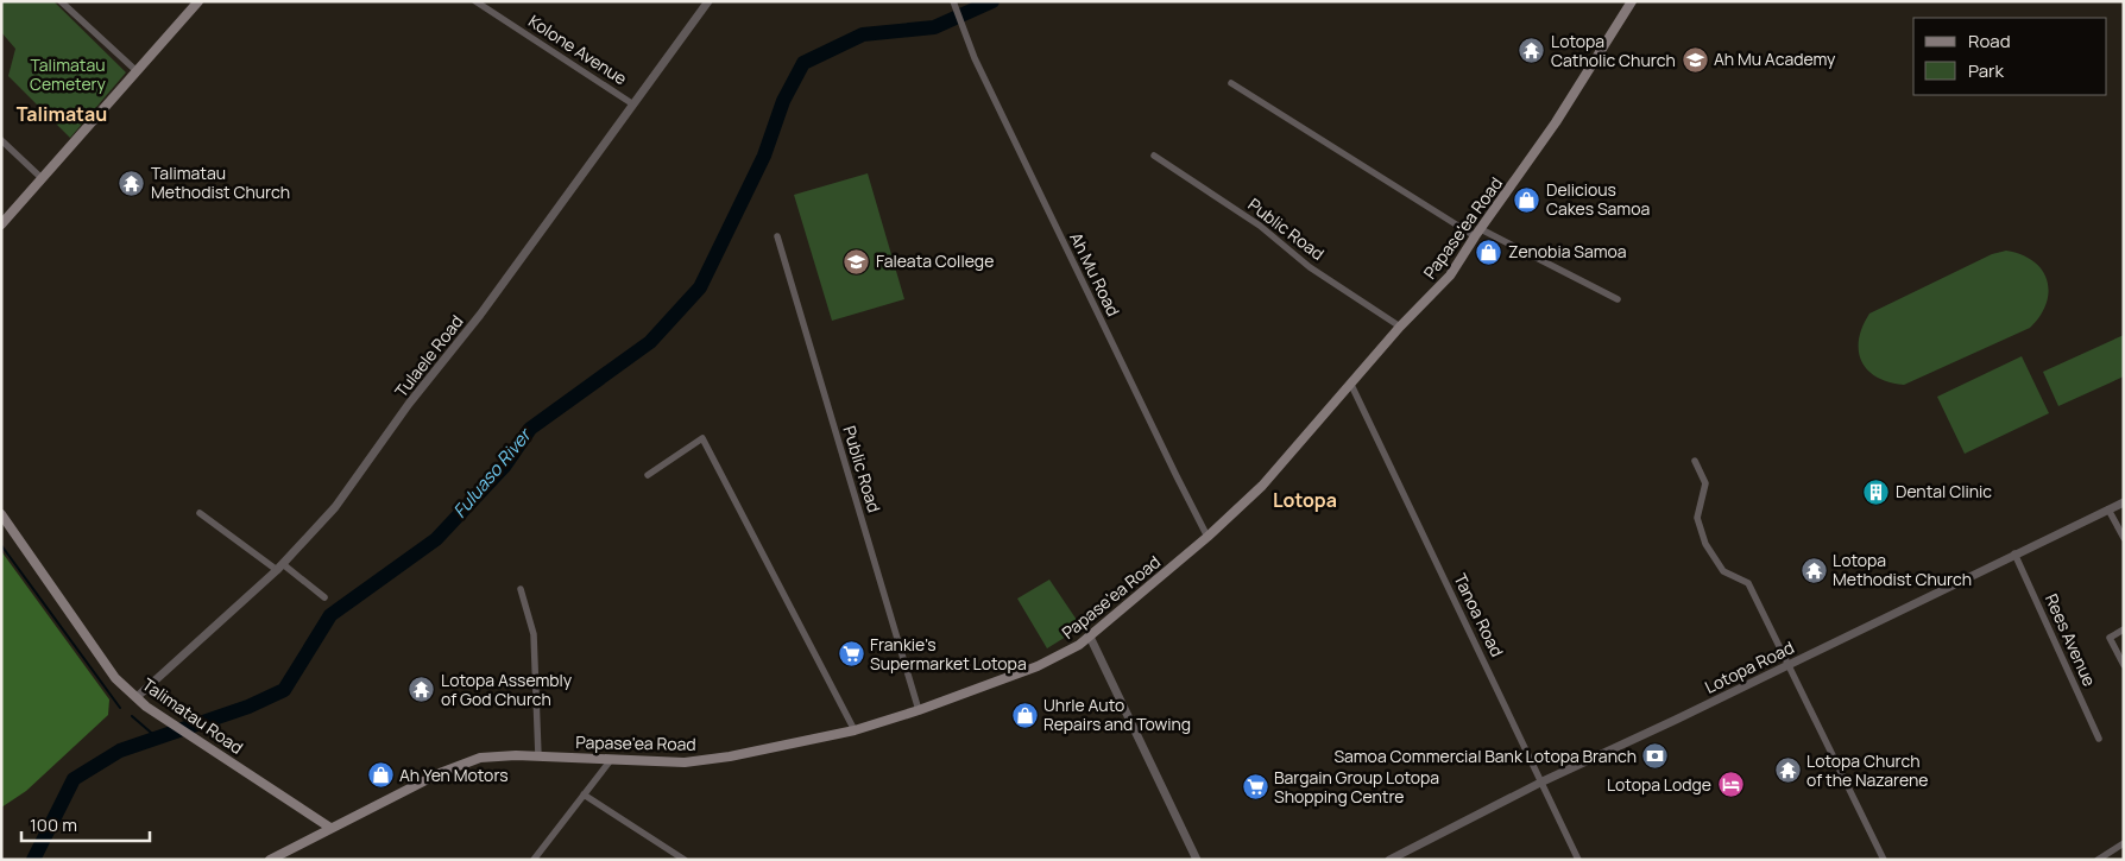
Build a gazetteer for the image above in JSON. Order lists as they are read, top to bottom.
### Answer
{
  "streets": {
    "main road": ["Papase'ea Road", "Talimatau Road"],
    "street": [
      "Kolone Avenue",
      "Public Road",
      "Ah Mu Road",
      "Tulaele Road",
      "Tanoa Road",
      "Rees Avenue",
      "Lotopa Road"
    ]
  },
  "crossings": [
    ["Kolone Avenue", "Tulaele Road"],
    ["Papase'ea Road", "Public Road"],
    ["Papase'ea Road", "Ah Mu Road"],
    ["Papase'ea Road", "Tanoa Road"],
    ["Papase'ea Road", "Talimatau Road"],
    ["Tulaele Road", "Talimatau Road"],
    ["Tanoa Road", "Lotopa Road"],
    ["Rees Avenue", "Lotopa Road"]
  ],
  "districts": ["Talimatau", "Lotopa"],
  "water": ["Fuluaso River"],
  "parks": ["Talimatau Cemetery"],
  "places": {
    "temple": [
      "Lotopa Catholic Church",
      "Talimatau Methodist Church",
      "Lotopa Methodist Church",
      "Lotopa Assembly of God Church",
      "Lotopa Church of the Nazarene"
    ],
    "school or university": ["Ah Mu Academy", "Faleata College"],
    "shop": [
      "Delicious Cakes Samoa",
      "Zenobia Samoa",
      "Uhrle Auto Repairs and Towing",
      "Ah Yen Motors"
    ],
    "building": ["Dental Clinic"],
    "supermarket": ["Frankie's Supermarket Lotopa", "Bargain Group Lotopa Shopping Centre"],
    "bank": ["Samoa Commercial Bank Lotopa Branch"],
    "hotel": ["Lotopa Lodge"]
  },
  "legend": ["Road", "Park"],
  "scale_bar": "100 m"
}
